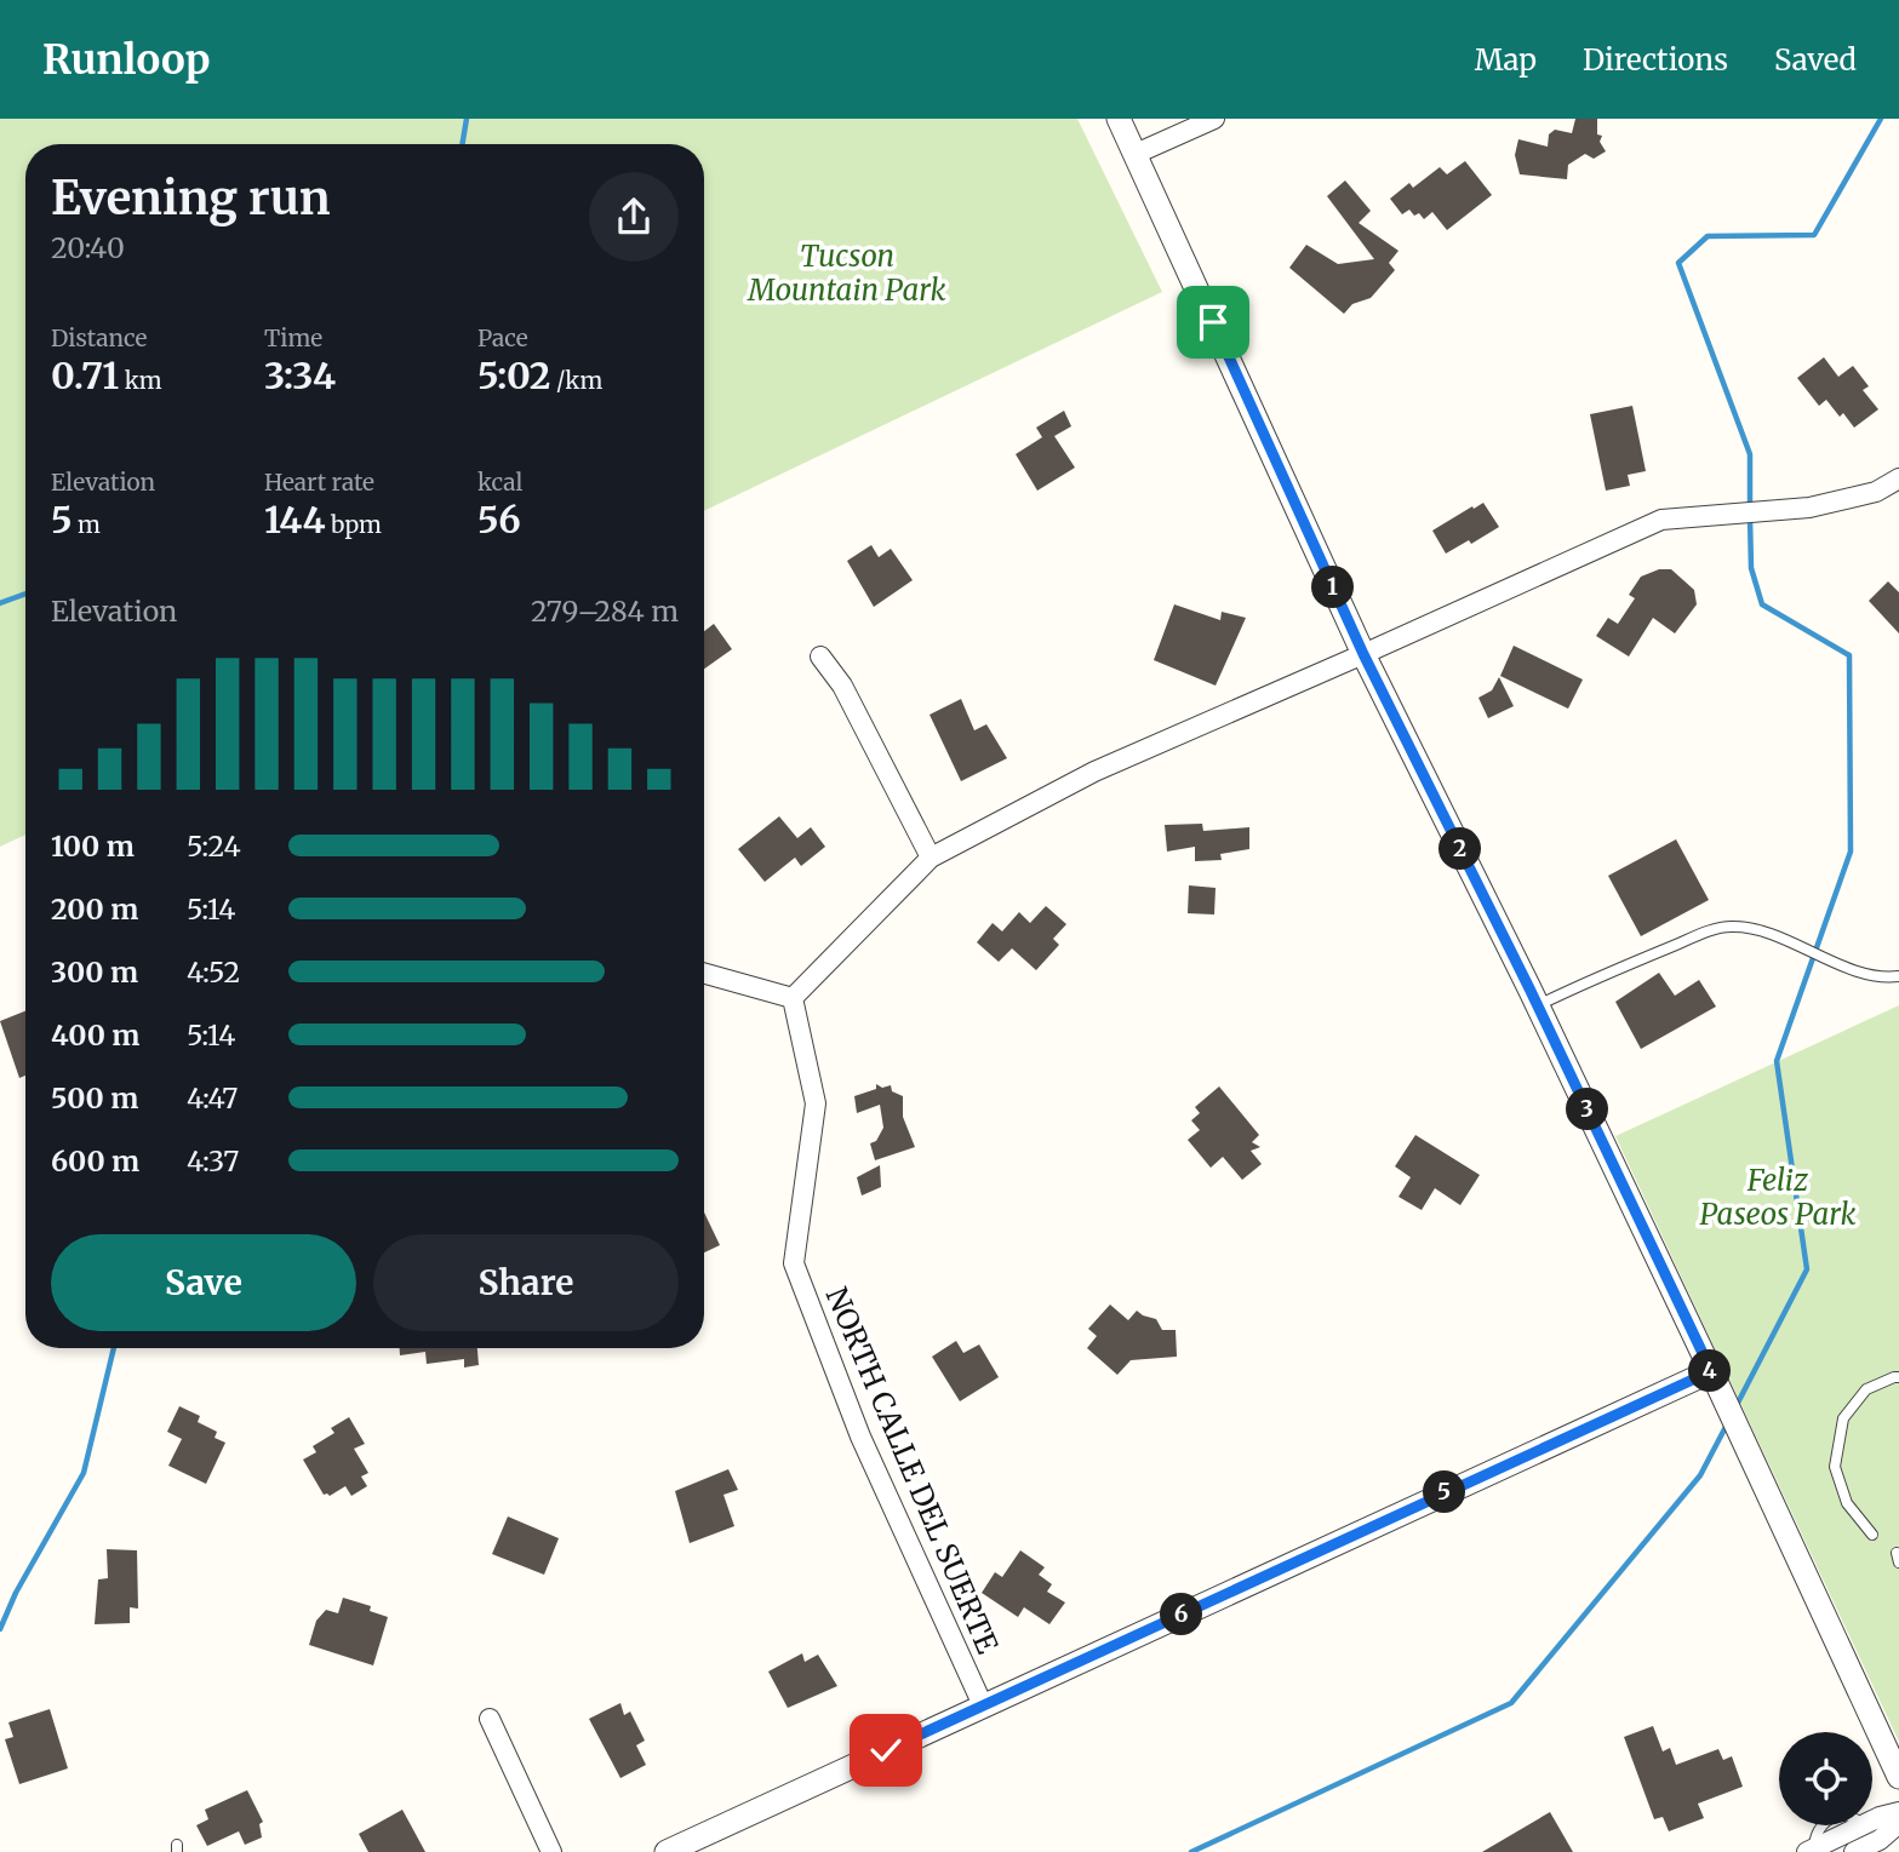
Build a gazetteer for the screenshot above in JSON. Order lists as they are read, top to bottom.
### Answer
{
  "streets": {
    "street": ["NORTH CALLE DEL SUERTE"]
  },
  "parks": ["Tucson Mountain Park", "Feliz Paseos Park"],
  "page": {
    "header": "Runloop",
    "nav": ["Map", "Directions", "Saved"],
    "heading": ["Evening run", "20:40"],
    "stats": [
      ["Distance", "0.71 km"],
      ["Time", "3:34"],
      ["Pace", "5:02 /km"],
      ["Elevation", "5 m"],
      ["Heart rate", "144 bpm"],
      ["kcal", "56"]
    ],
    "pins": [
      "1",
      "2",
      "3",
      "4",
      "5",
      "6"
    ],
    "chart": ["Elevation", "279–284 m"],
    "list": [
      {
        "name": "100 m",
        "note": "5:24"
      },
      {
        "name": "200 m",
        "note": "5:14"
      },
      {
        "name": "300 m",
        "note": "4:52"
      },
      {
        "name": "400 m",
        "note": "5:14"
      },
      {
        "name": "500 m",
        "note": "4:47"
      },
      {
        "name": "600 m",
        "note": "4:37"
      }
    ],
    "buttons": ["Save", "Share"]
  }
}
